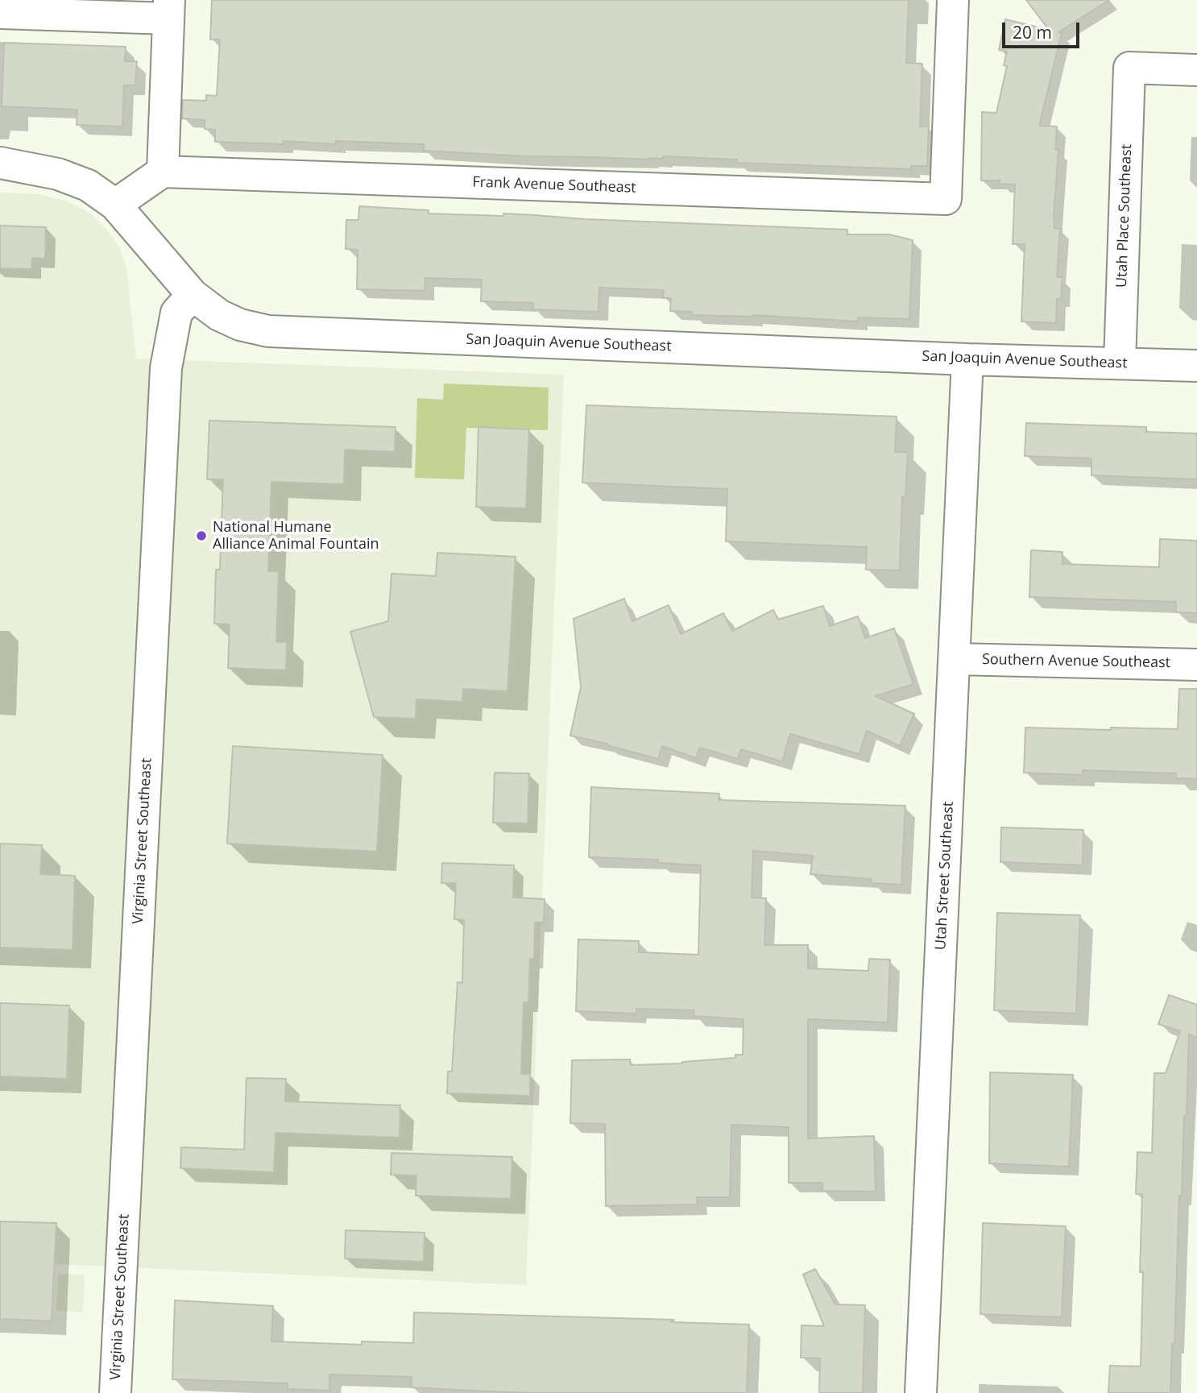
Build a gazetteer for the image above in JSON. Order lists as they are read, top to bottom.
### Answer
{
  "streets": {
    "street": [
      "Frank Avenue Southeast",
      "Utah Place Southeast",
      "San Joaquin Avenue Southeast",
      "Southern Avenue Southeast",
      "Virginia Street Southeast",
      "Utah Street Southeast"
    ]
  },
  "crossings": [
    ["Utah Place Southeast", "San Joaquin Avenue Southeast"],
    ["San Joaquin Avenue Southeast", "Virginia Street Southeast"],
    ["San Joaquin Avenue Southeast", "Utah Street Southeast"],
    ["Southern Avenue Southeast", "Utah Street Southeast"]
  ],
  "places": ["National Humane Alliance Animal Fountain"],
  "scale_bar": "20 m"
}
